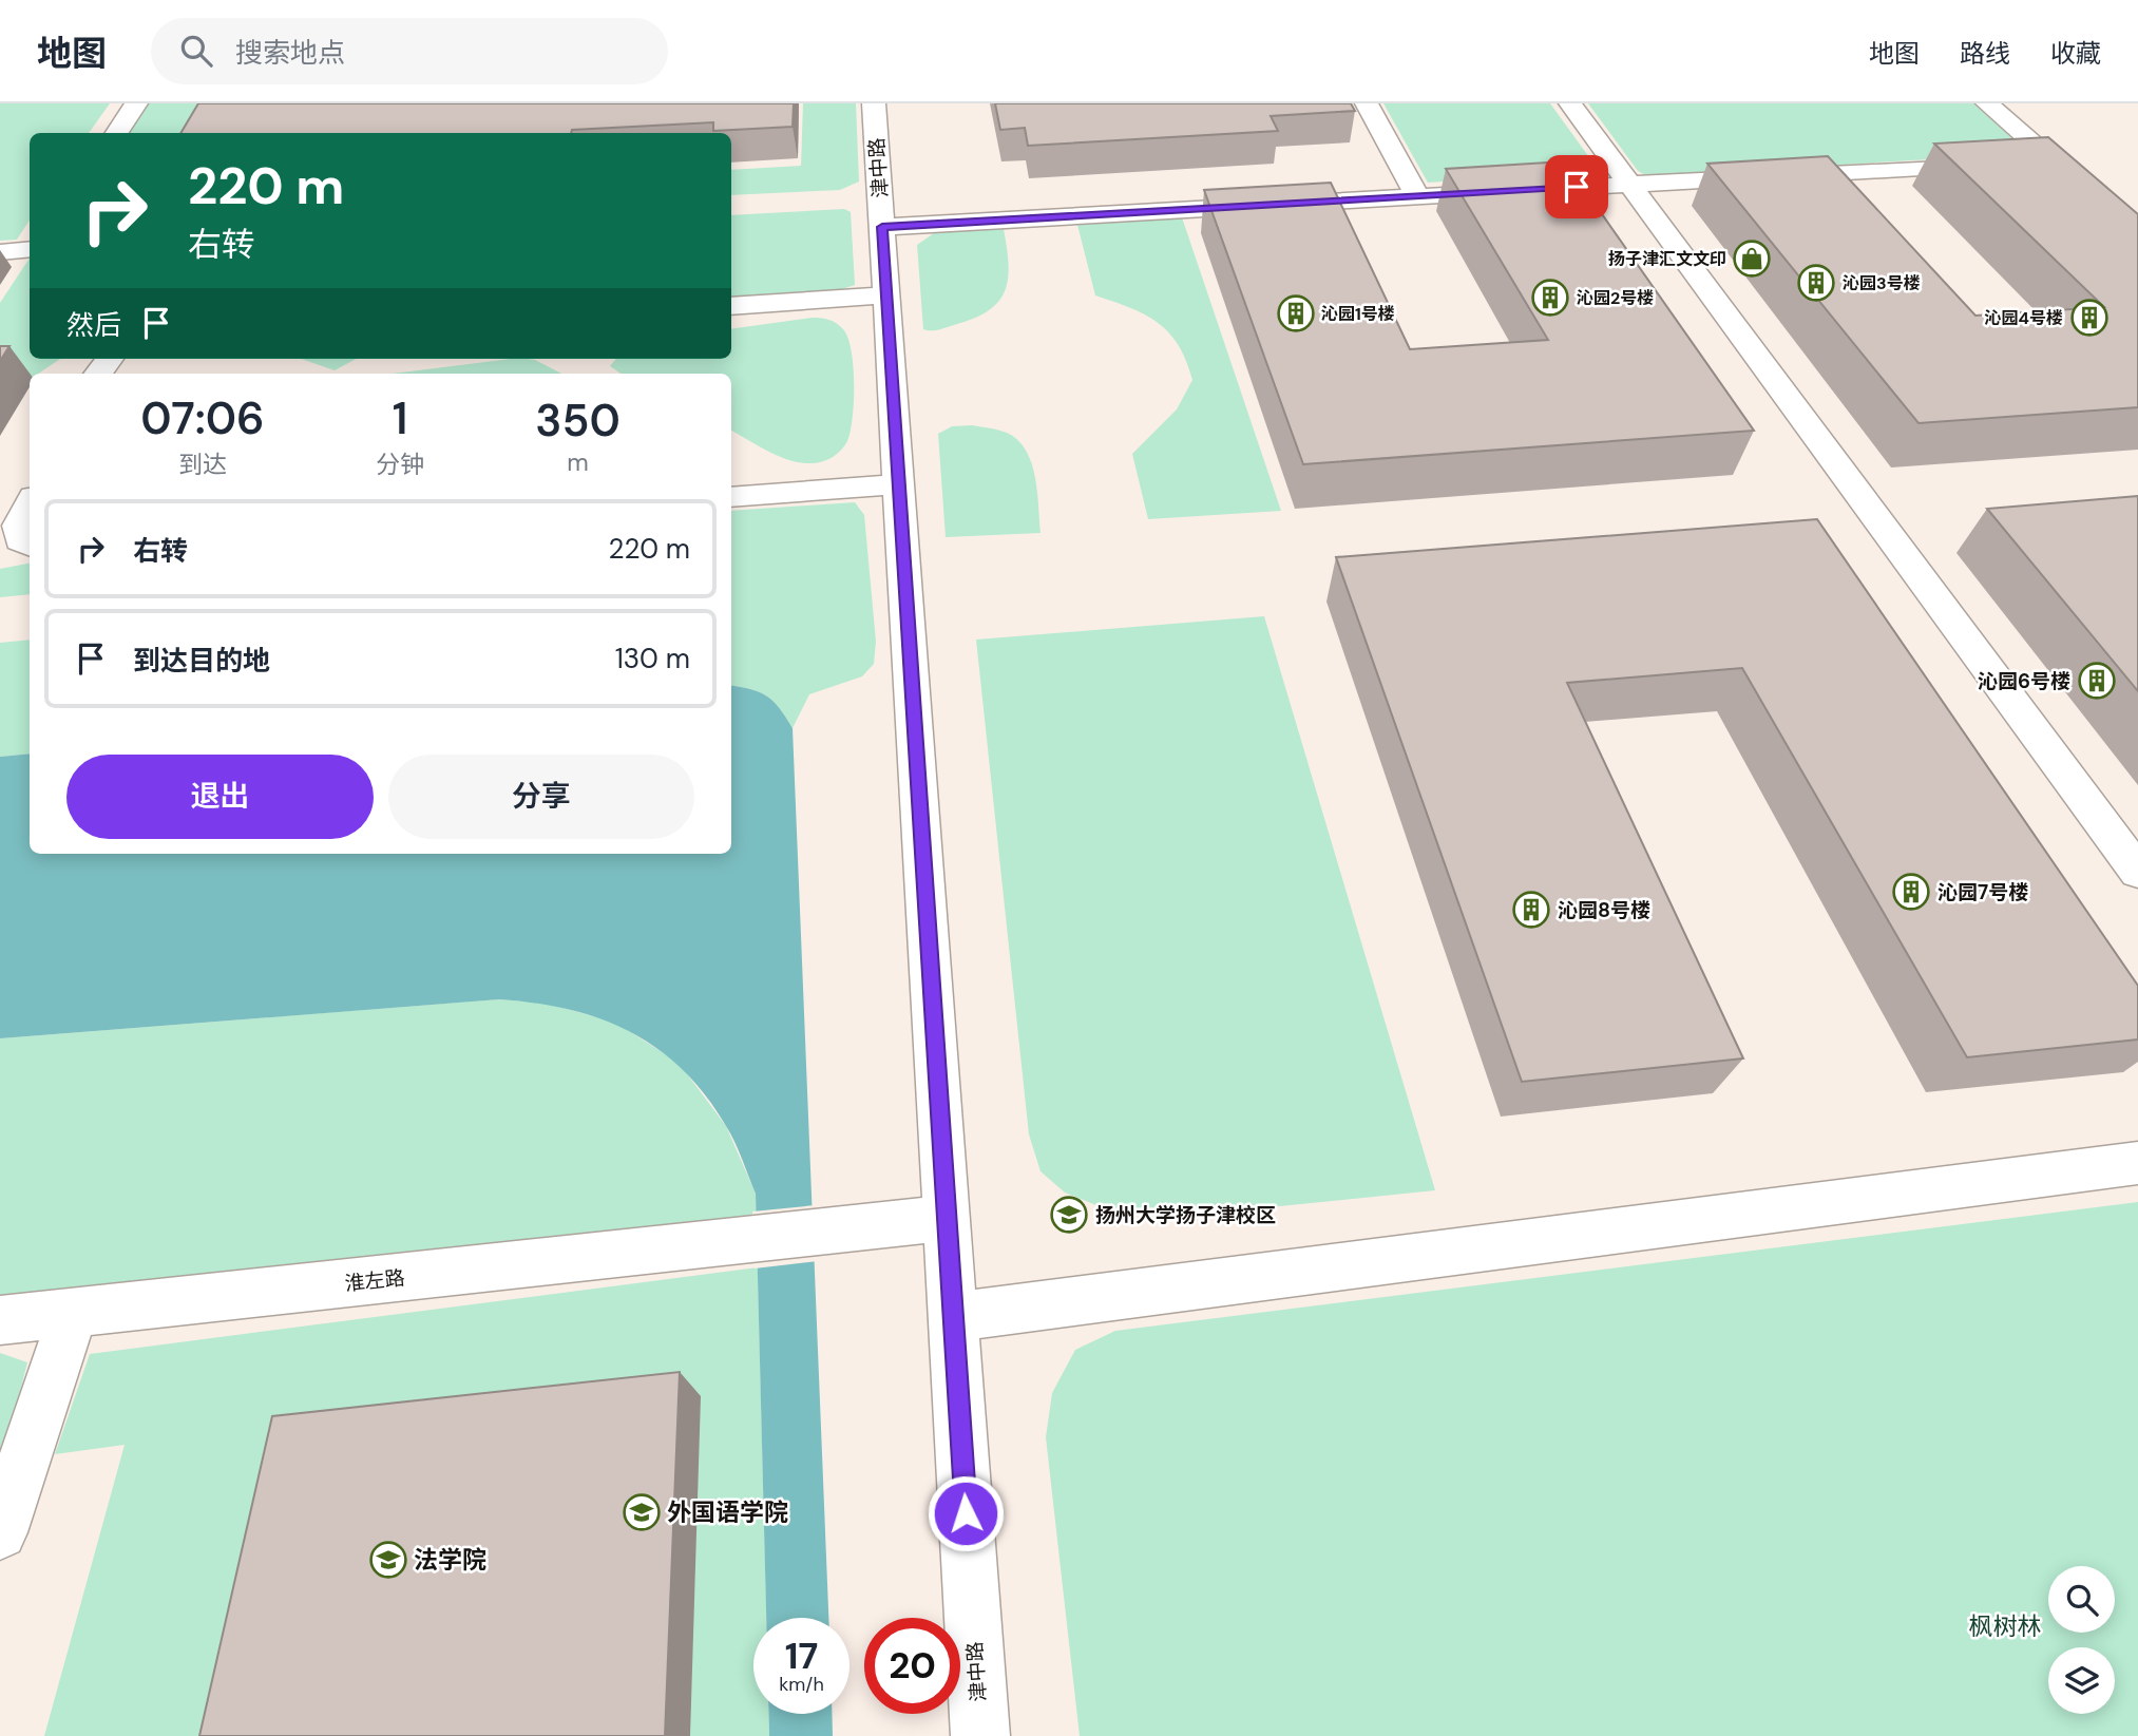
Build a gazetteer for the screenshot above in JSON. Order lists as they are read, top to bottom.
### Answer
{
  "streets": {
    "lane": ["津中路", "淮左路"]
  },
  "crossings": [
    ["津中路", "淮左路"]
  ],
  "parks": ["枫树林"],
  "places": {
    "shop": ["扬子津汇文文印"],
    "building": [
      "沁园3号楼",
      "沁园2号楼",
      "沁园1号楼",
      "沁园4号楼",
      "沁园6号楼",
      "沁园7号楼",
      "沁园8号楼"
    ],
    "school or university": ["扬州大学扬子津校区", "外国语学院", "法学院"]
  },
  "page": {
    "header": "地图",
    "search": "搜索地点",
    "nav": ["地图", "路线", "收藏"],
    "turn": ["220 m", "右转"],
    "then": "然后",
    "eta": [
      "07:06",
      "到达",
      "1",
      "分钟",
      "350",
      "m"
    ],
    "list": [
      {
        "name": "右转",
        "value": "220 m"
      },
      {
        "name": "到达目的地",
        "value": "130 m"
      }
    ],
    "buttons": ["退出", "分享"],
    "speed": "17 km/h",
    "limit": "20"
  }
}
